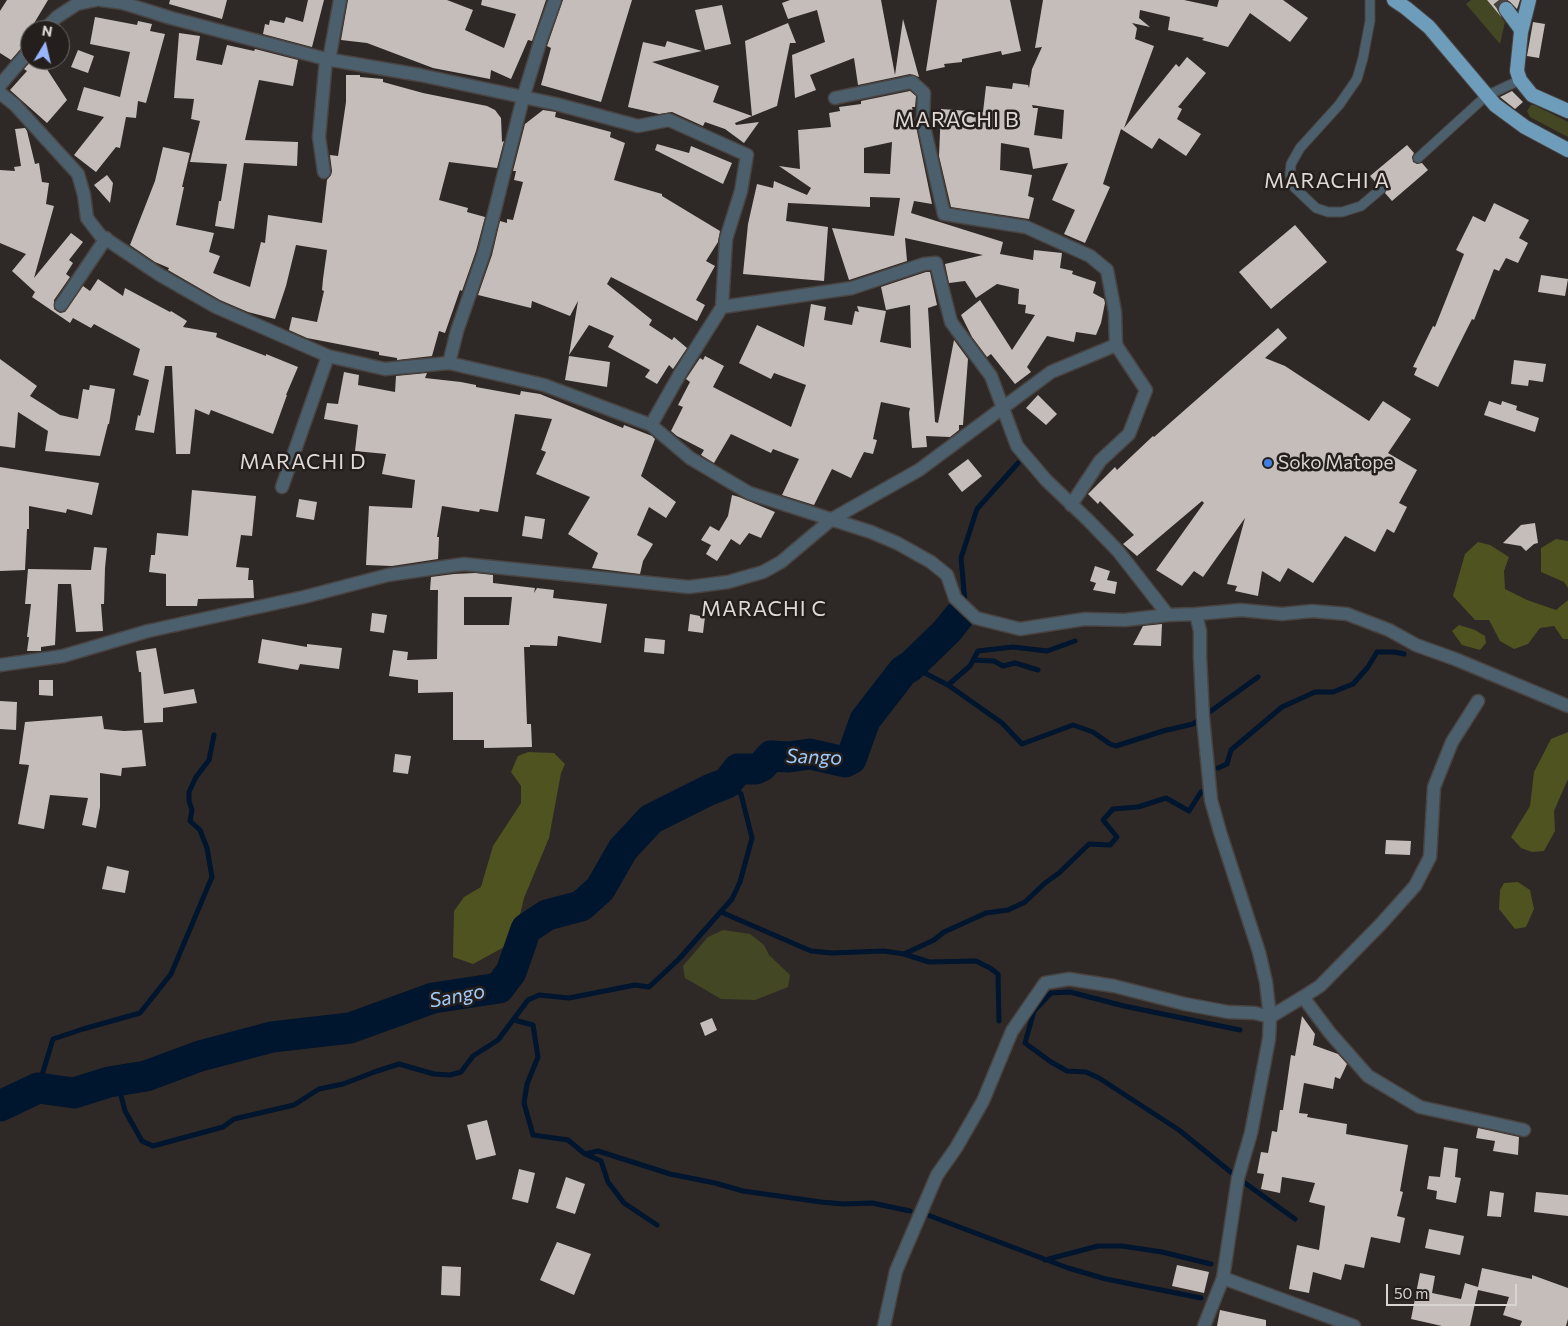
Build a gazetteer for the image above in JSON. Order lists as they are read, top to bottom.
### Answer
{
  "districts": [
    "MARACHI B",
    "MARACHI A",
    "MARACHI D",
    "MARACHI C"
  ],
  "water": ["Sango"],
  "places": ["Soko Matope"],
  "scale_bar": "50 m",
  "north": "top"
}
